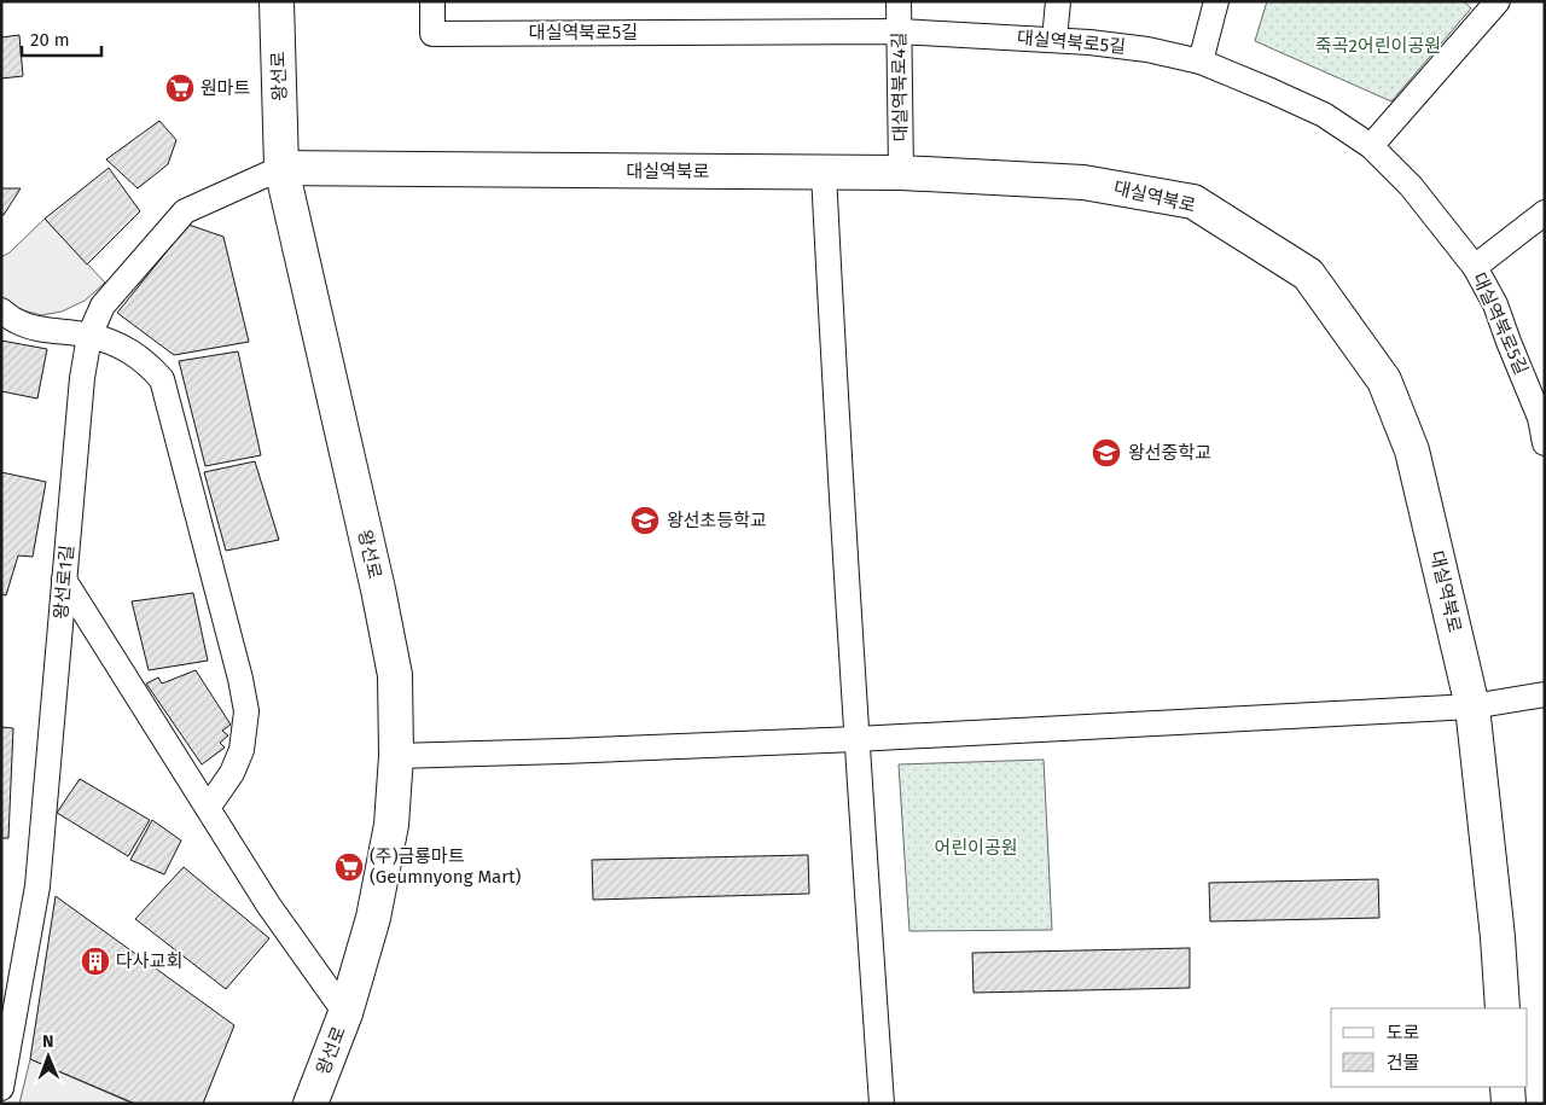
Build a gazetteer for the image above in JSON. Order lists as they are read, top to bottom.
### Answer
{
  "streets": {
    "street": [
      "대실역북로5길",
      "왕선로",
      "대실역북로4길",
      "대실역북로",
      "왕선로1길"
    ]
  },
  "crossings": [
    ["대실역북로5길", "대실역북로4길"],
    ["왕선로", "대실역북로"],
    ["왕선로", "왕선로1길"],
    ["대실역북로4길", "대실역북로"],
    ["대실역북로", "왕선로1길"]
  ],
  "parks": ["죽곡2어린이공원", "어린이공원"],
  "places": {
    "supermarket": ["원마트", "(주)금룡마트 (Geumnyong Mart)"],
    "school or university": ["왕선중학교", "왕선초등학교"],
    "building": ["다사교회"]
  },
  "legend": ["도로", "건물"],
  "scale_bar": "20 m",
  "north": "top"
}
